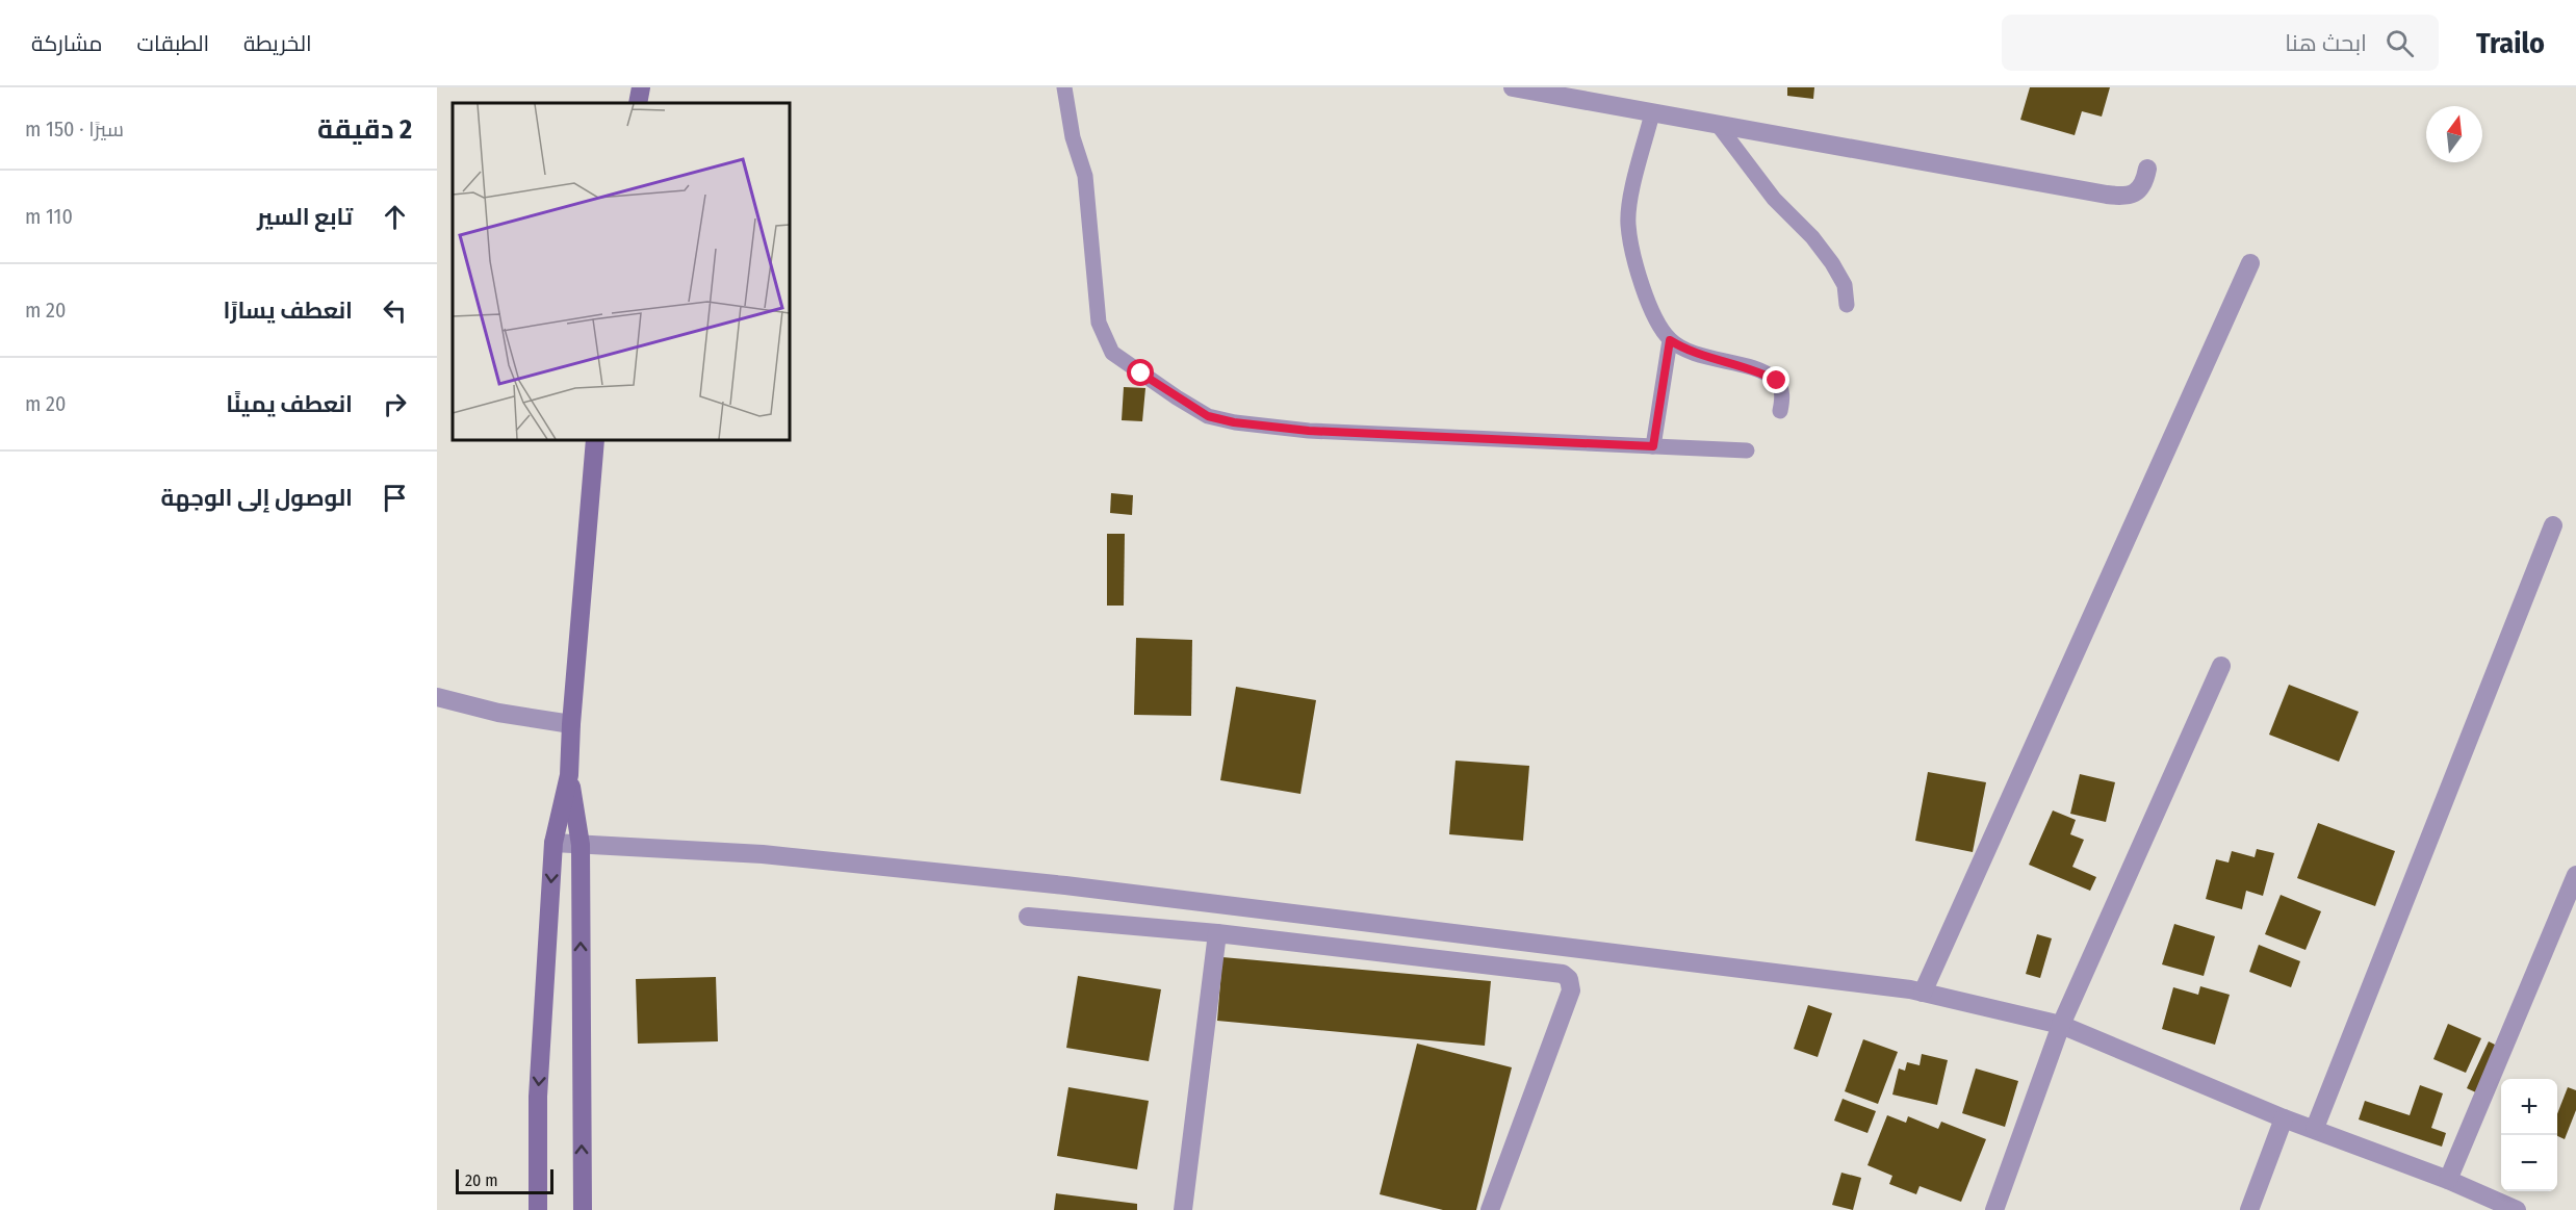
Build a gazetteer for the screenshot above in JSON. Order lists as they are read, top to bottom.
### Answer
{
  "scale_bar": "20 m",
  "north": "top",
  "page": {
    "header": "Trailo",
    "search": "ابحث هنا",
    "nav": ["الخريطة", "الطبقات", "مشاركة"],
    "heading": ["2 دقيقة", "سيرًا · 150 m"],
    "list": [
      ["تابع السير", "110 m"],
      ["انعطف يسارًا", "20 m"],
      ["انعطف يمينًا", "20 m"],
      "الوصول إلى الوجهة"
    ],
    "map_buttons": ["+", "−"],
    "scale": "20 m"
  }
}
